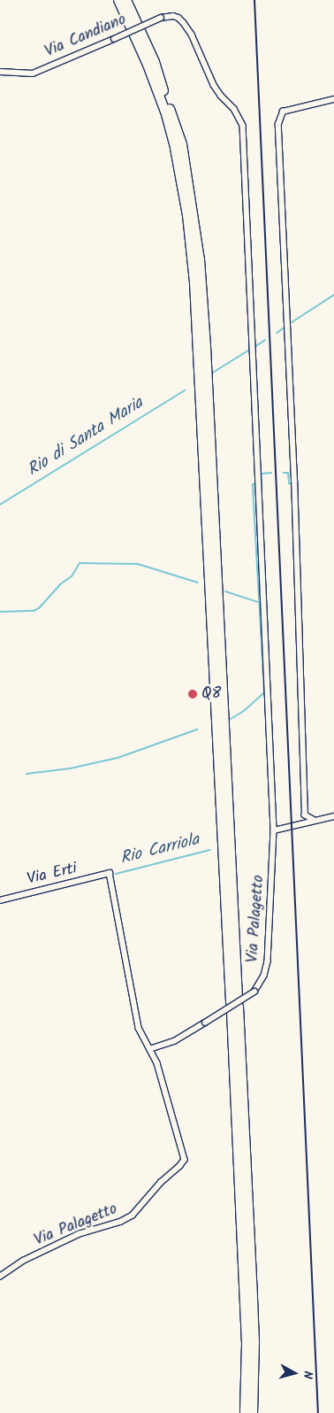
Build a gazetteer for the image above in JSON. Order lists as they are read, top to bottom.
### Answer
{
  "streets": {
    "street": ["Via Candiano", "Via Erti", "Via Palagetto"]
  },
  "crossings": [
    ["Via Candiano", "Via Palagetto"],
    ["Via Erti", "Via Palagetto"]
  ],
  "water": ["Rio di Santa Maria", "Rio Carriola"],
  "places": ["Q8"],
  "north": "right"
}
